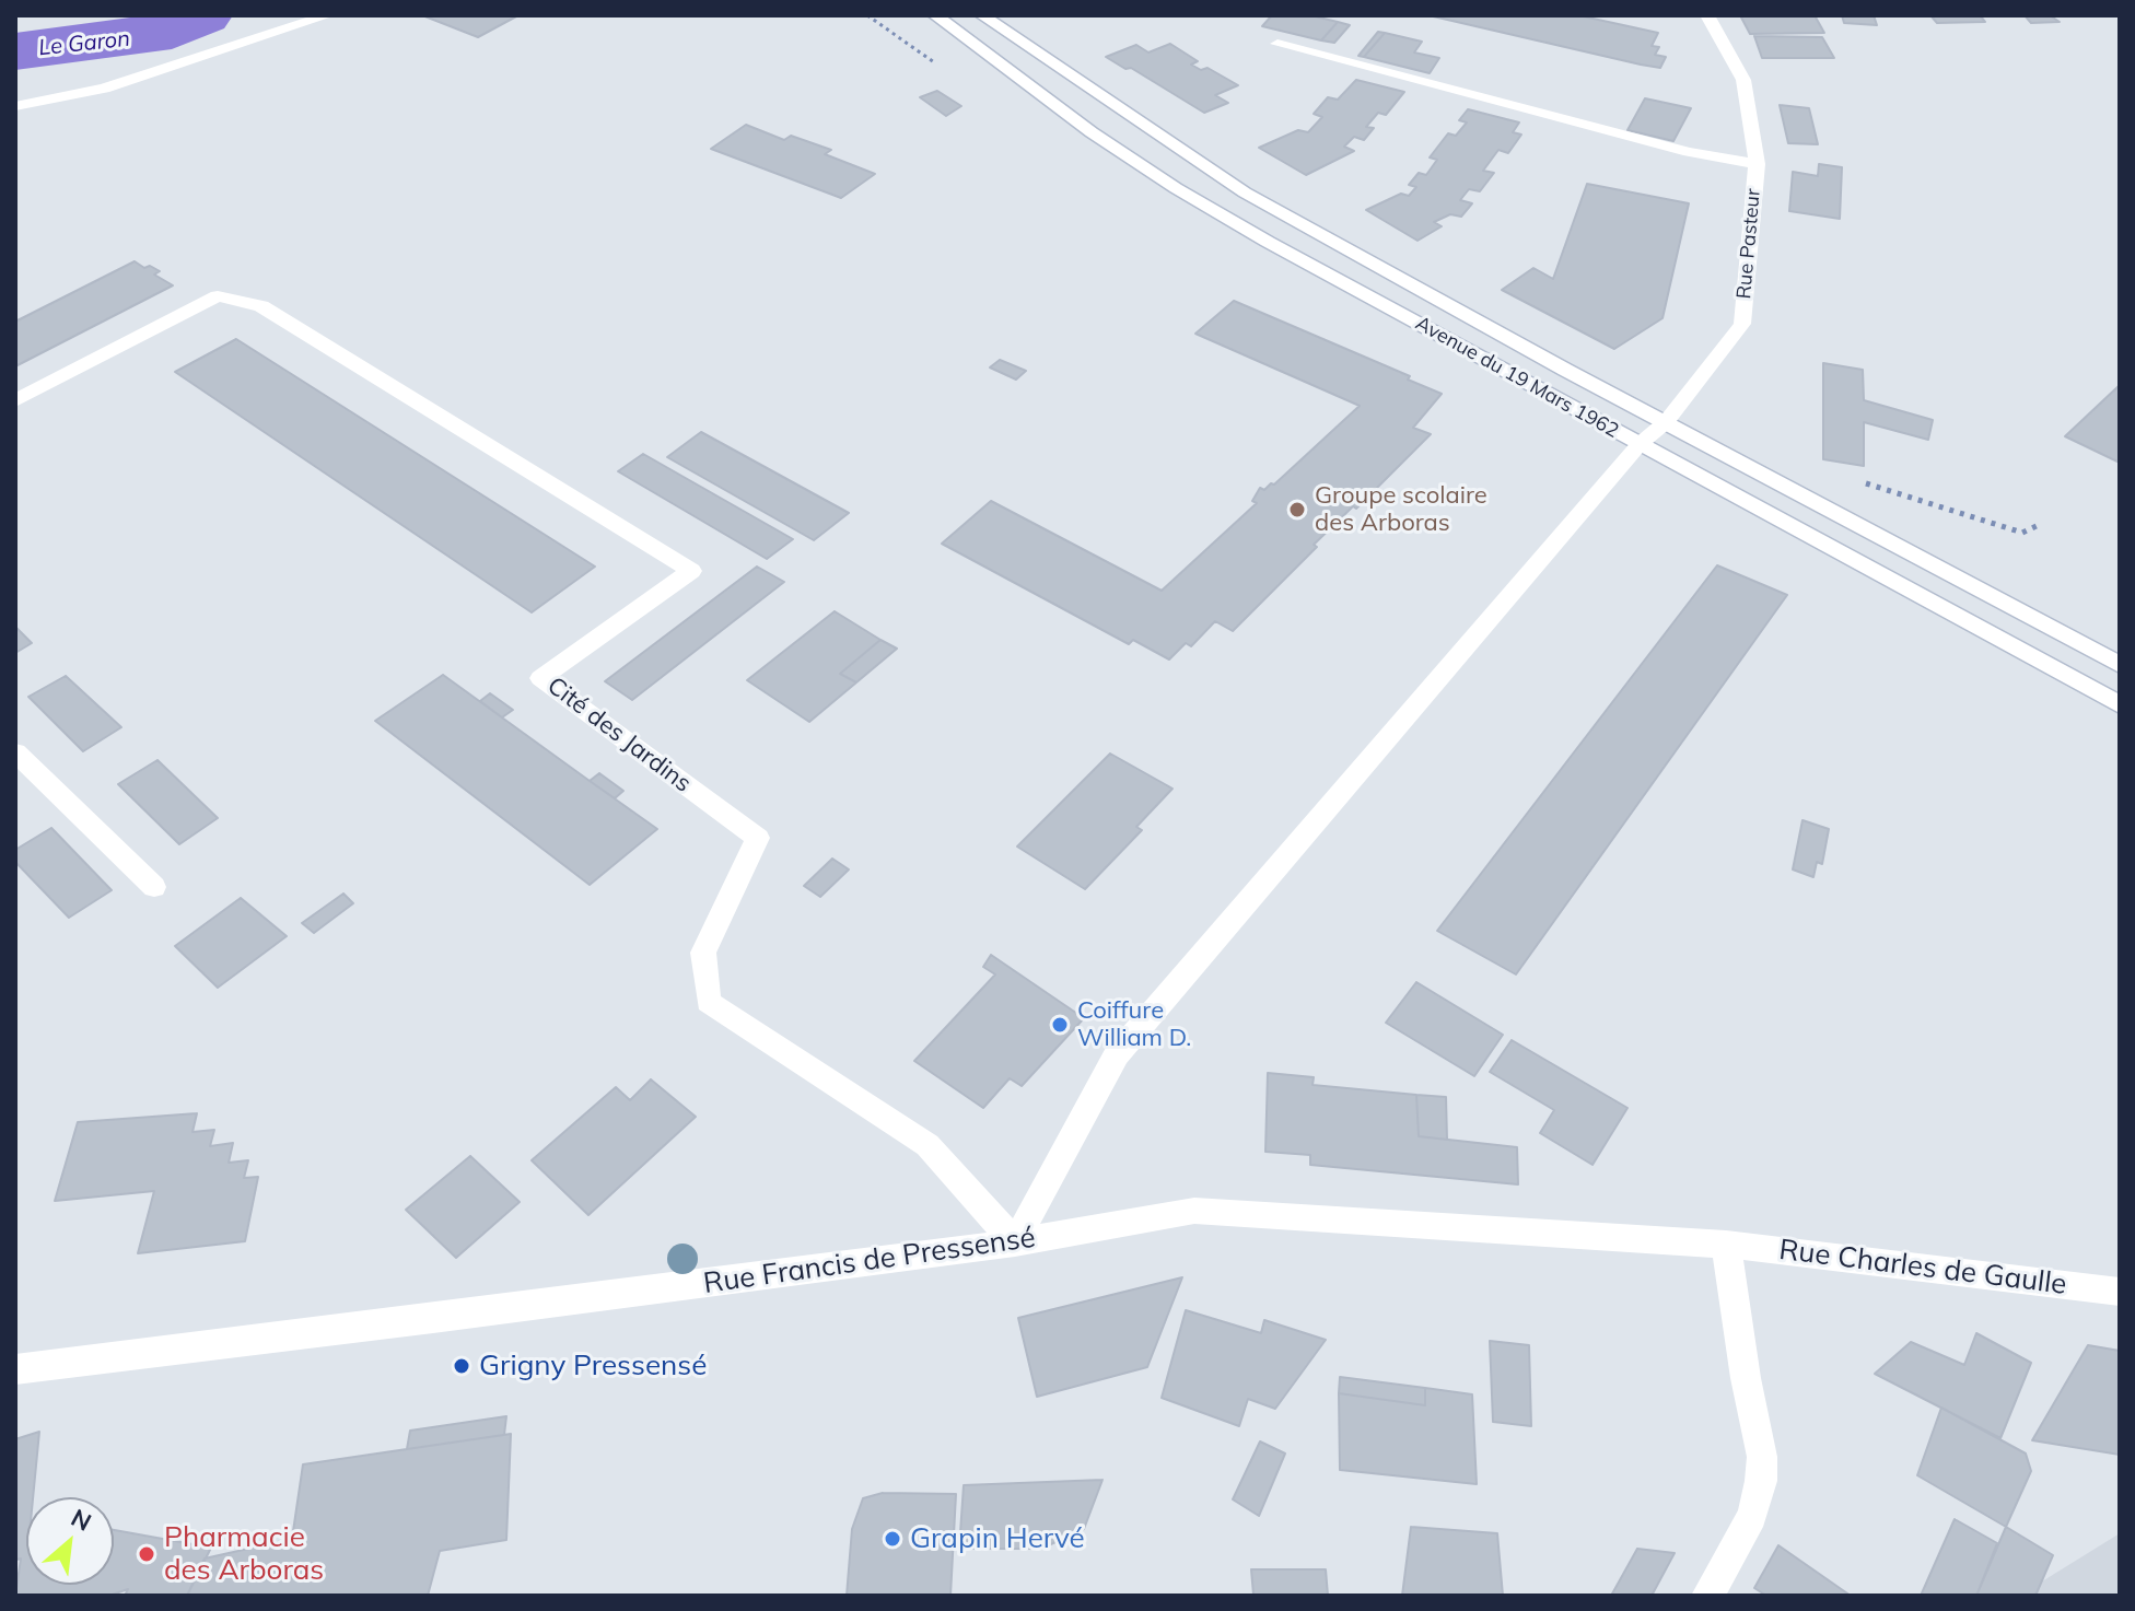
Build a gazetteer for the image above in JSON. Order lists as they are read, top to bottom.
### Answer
{
  "streets": {
    "street": [
      "Rue Pasteur",
      "Avenue du 19 Mars 1962",
      "Cité des Jardins",
      "Rue Francis de Pressensé",
      "Rue Charles de Gaulle"
    ]
  },
  "crossings": [
    ["Rue Pasteur", "Avenue du 19 Mars 1962"],
    ["Rue Pasteur", "Cité des Jardins"],
    ["Rue Pasteur", "Rue Francis de Pressensé"],
    ["Cité des Jardins", "Rue Francis de Pressensé"],
    ["Rue Francis de Pressensé", "Rue Charles de Gaulle"]
  ],
  "water": ["Le Garon"],
  "places": [
    "Groupe scolaire des Arboras",
    "Coiffure William D.",
    "Grigny Pressensé",
    "Grapin Hervé",
    "Pharmacie des Arboras"
  ],
  "north": "top right"
}
